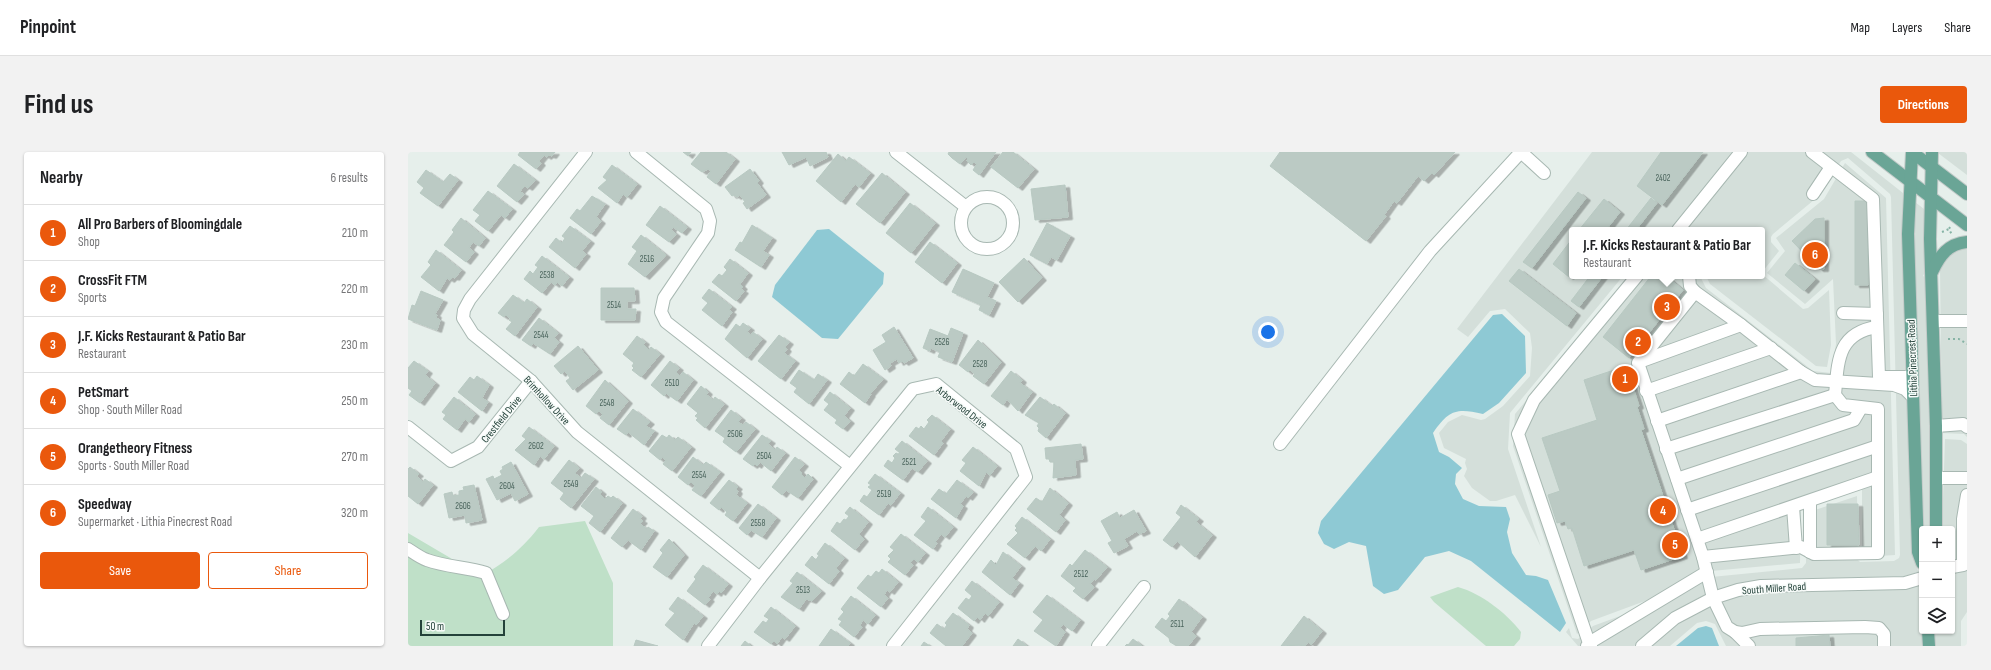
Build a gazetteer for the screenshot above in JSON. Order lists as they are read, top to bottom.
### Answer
{
  "streets": {
    "main road": ["Lithia Pinecrest Road"],
    "street": [
      "Brimhollow Drive",
      "Arborwood Drive",
      "Crestfield Drive",
      "South Miller Road"
    ]
  },
  "crossings": [
    ["Brimhollow Drive", "Arborwood Drive"],
    ["Brimhollow Drive", "Crestfield Drive"]
  ],
  "house_numbers": [
    "2402",
    "2516",
    "2538",
    "2514",
    "2544",
    "2526",
    "2528",
    "2510",
    "2548",
    "2506",
    "2602",
    "2504",
    "2521",
    "2554",
    "2549",
    "2604",
    "2519",
    "2606",
    "2558",
    "2512",
    "2513",
    "2511"
  ],
  "scale_bar": "50 m",
  "page": {
    "header": "Pinpoint",
    "nav": ["Map", "Layers", "Share"],
    "buttons": [
      "Directions",
      ["Save", "Share"]
    ],
    "title": "Find us",
    "heading": ["Nearby", "6 results"],
    "list": [
      {
        "mark": "1",
        "name": "All Pro Barbers of Bloomingdale",
        "note": "Shop",
        "value": "210 m"
      },
      {
        "mark": "2",
        "name": "CrossFit FTM",
        "note": "Sports",
        "value": "220 m"
      },
      {
        "mark": "3",
        "name": "J.F. Kicks Restaurant & Patio Bar",
        "note": "Restaurant",
        "value": "230 m"
      },
      {
        "mark": "4",
        "name": "PetSmart",
        "note": "Shop · South Miller Road",
        "value": "250 m"
      },
      {
        "mark": "5",
        "name": "Orangetheory Fitness",
        "note": "Sports · South Miller Road",
        "value": "270 m"
      },
      {
        "mark": "6",
        "name": "Speedway",
        "note": "Supermarket · Lithia Pinecrest Road",
        "value": "320 m"
      }
    ],
    "popup": ["J.F. Kicks Restaurant & Patio Bar", "Restaurant"],
    "pins": [
      "6",
      "3",
      "2",
      "1",
      "4",
      "5"
    ],
    "map_buttons": ["+", "−"],
    "scale": "50 m"
  }
}
